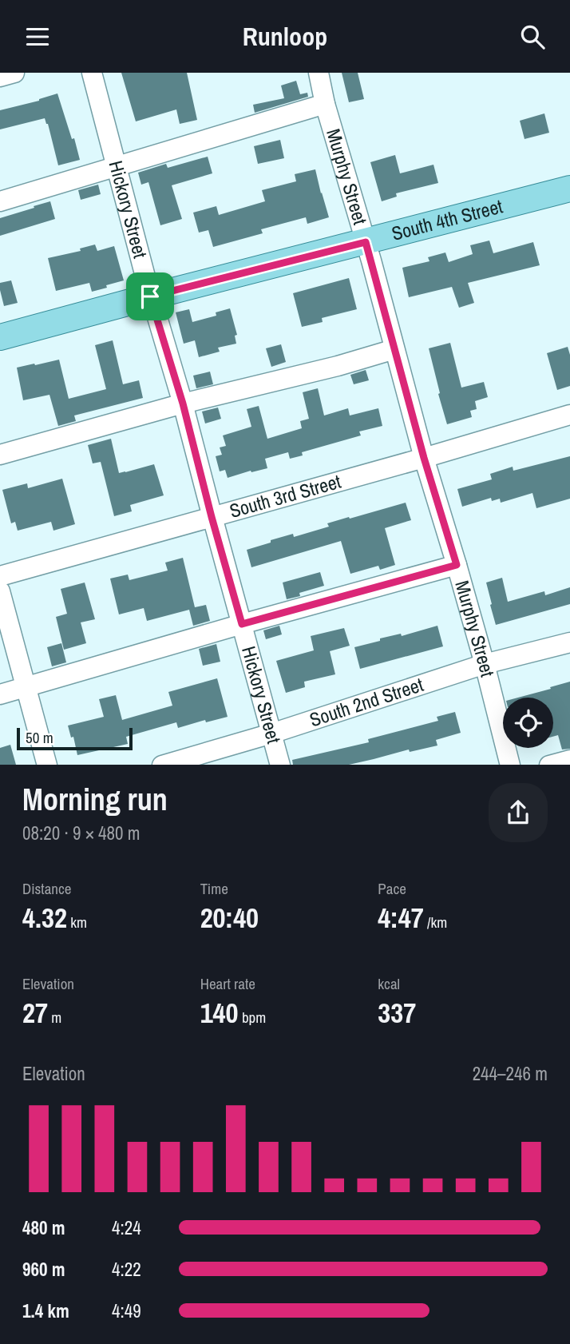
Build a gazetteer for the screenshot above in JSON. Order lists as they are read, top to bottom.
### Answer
{
  "streets": {
    "main road": ["South 4th Street"],
    "street": [
      "Murphy Street",
      "Hickory Street",
      "South 3rd Street",
      "South 2nd Street"
    ]
  },
  "crossings": [
    ["Murphy Street", "South 4th Street"],
    ["Murphy Street", "South 3rd Street"],
    ["Murphy Street", "South 2nd Street"],
    ["Hickory Street", "South 4th Street"],
    ["Hickory Street", "South 3rd Street"],
    ["Hickory Street", "South 2nd Street"]
  ],
  "scale_bar": "50 m",
  "page": {
    "header": "Runloop",
    "scale": "50 m",
    "heading": ["Morning run", "08:20 · 9 × 480 m"],
    "stats": [
      ["Distance", "4.32 km"],
      ["Time", "20:40"],
      ["Pace", "4:47 /km"],
      ["Elevation", "27 m"],
      ["Heart rate", "140 bpm"],
      ["kcal", "337"]
    ],
    "chart": ["Elevation", "244–246 m"],
    "list": [
      {
        "name": "480 m",
        "note": "4:24"
      },
      {
        "name": "960 m",
        "note": "4:22"
      },
      {
        "name": "1.4 km",
        "note": "4:49"
      }
    ]
  }
}
